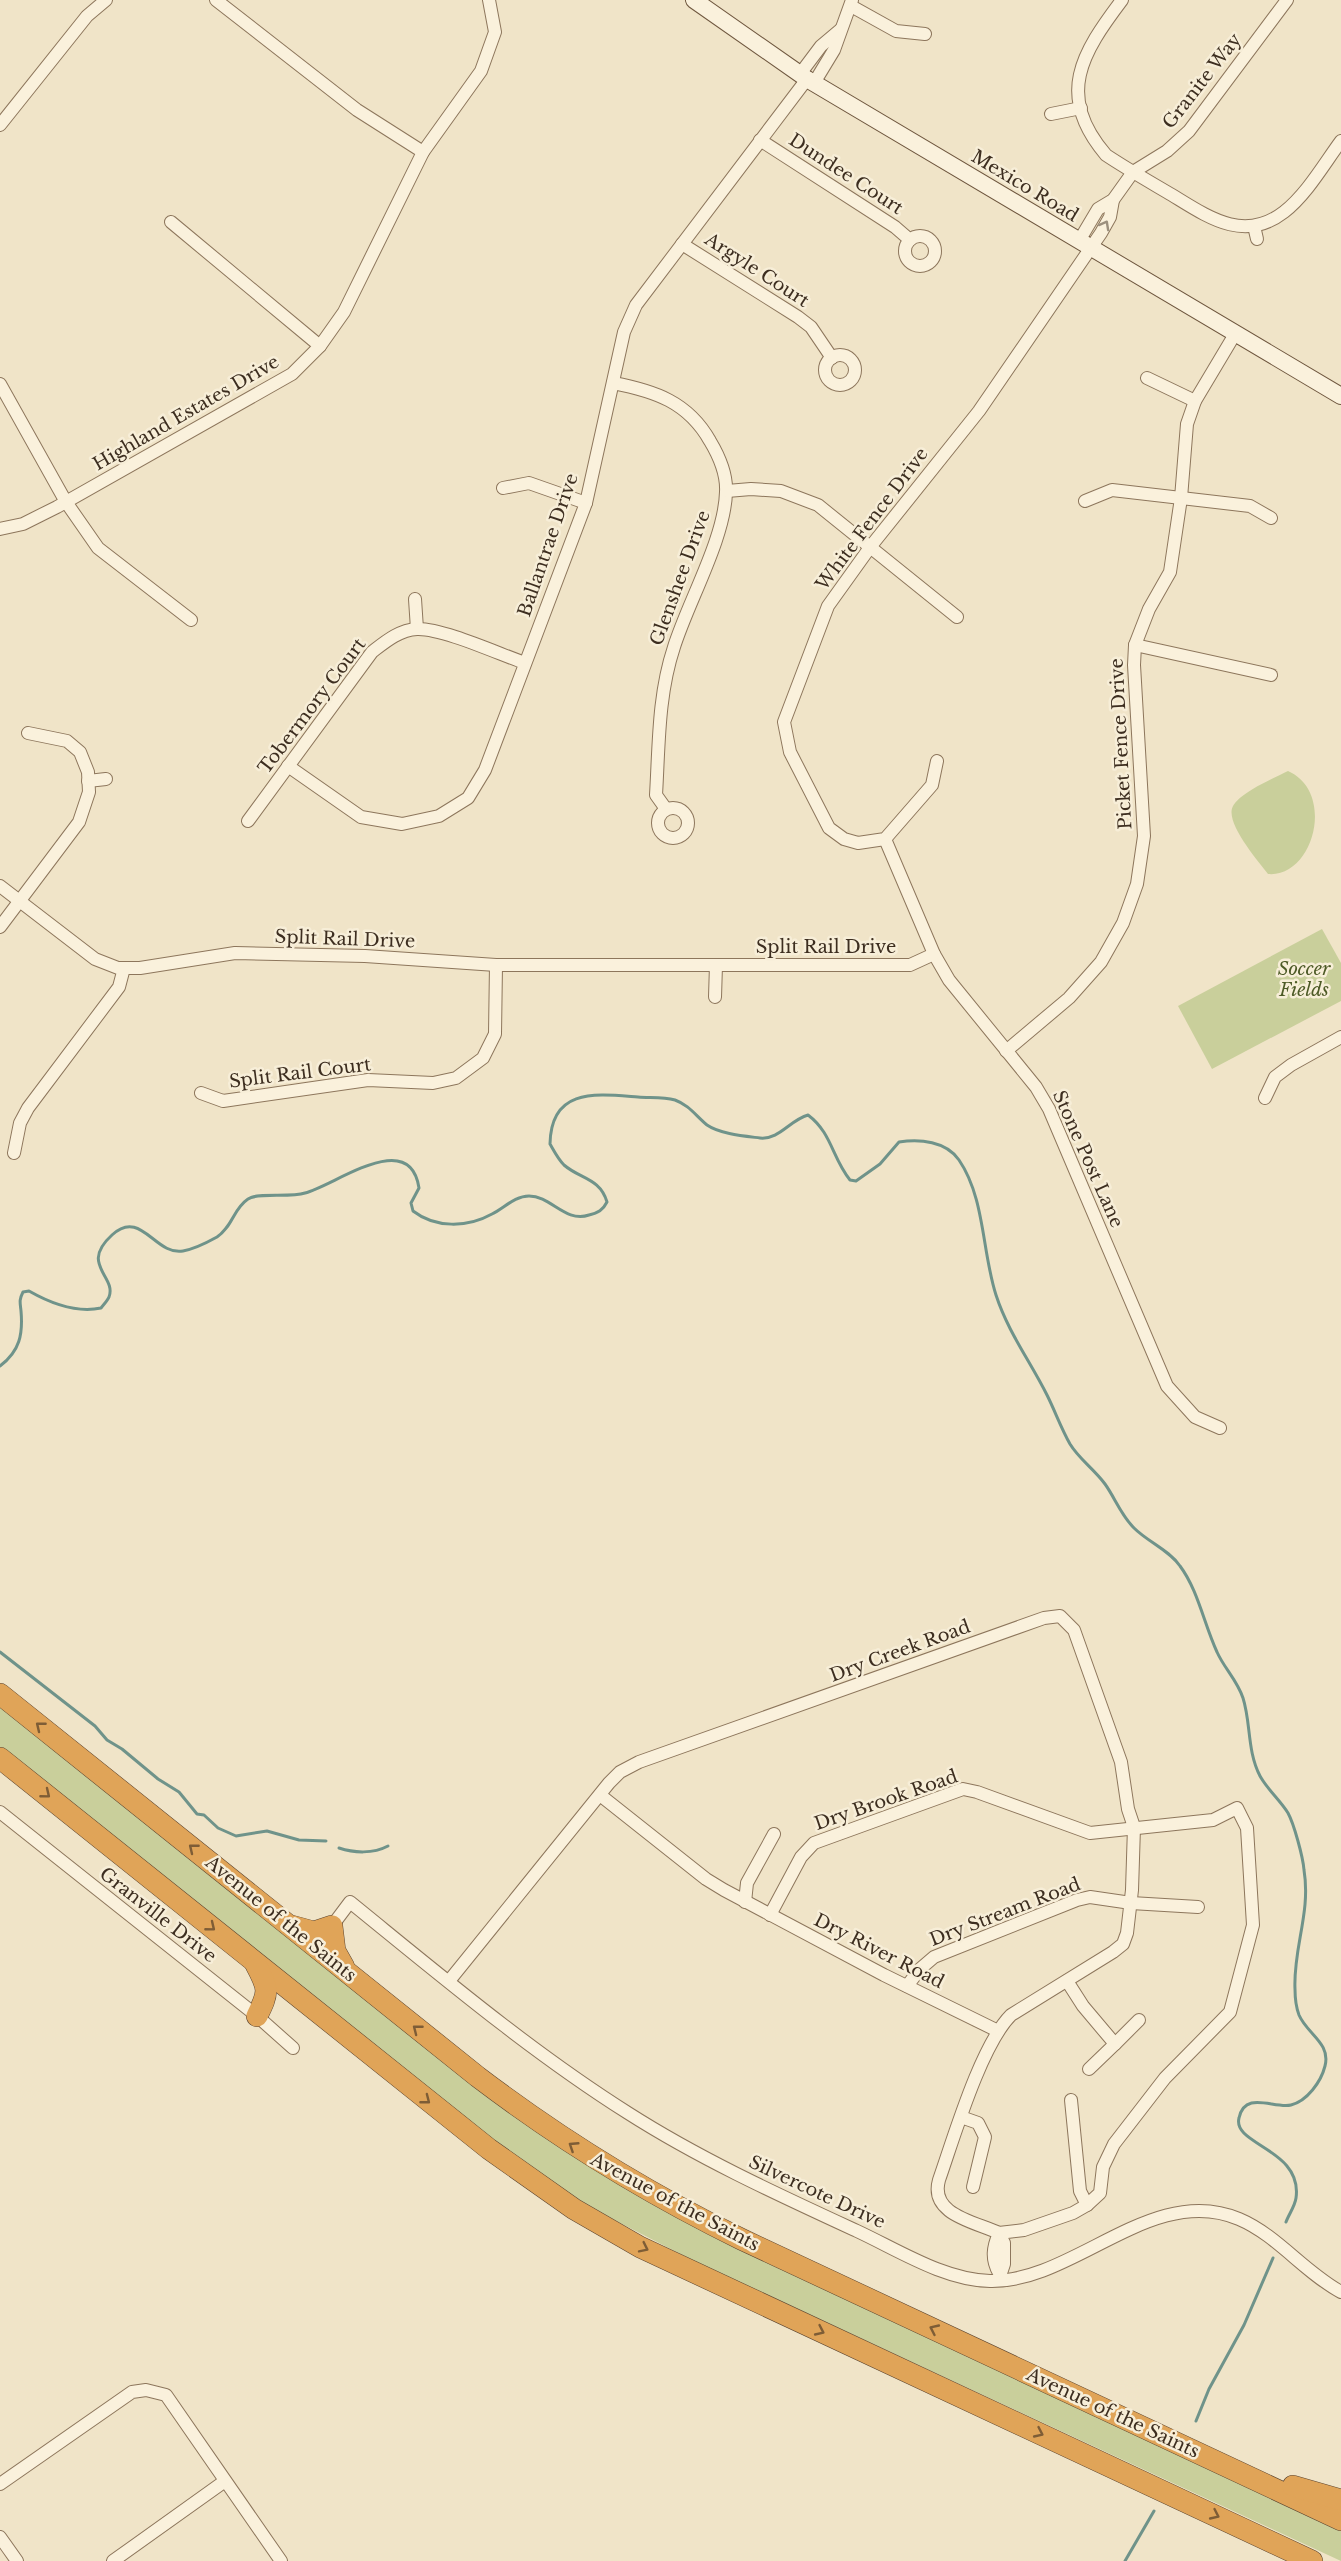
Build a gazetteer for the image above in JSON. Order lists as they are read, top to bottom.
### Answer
{
  "streets": {
    "highway": ["Avenue of the Saints"],
    "street": [
      "Granite Way",
      "Dundee Court",
      "Mexico Road",
      "Argyle Court",
      "Highland Estates Drive",
      "White Fence Drive",
      "Ballantrae Drive",
      "Glenshee Drive",
      "Tobermory Court",
      "Picket Fence Drive",
      "Split Rail Drive",
      "Split Rail Court",
      "Stone Post Lane",
      "Dry Creek Road",
      "Dry Brook Road",
      "Dry Stream Road",
      "Granville Drive",
      "Dry River Road",
      "Silvercote Drive"
    ]
  },
  "crossings": [
    ["Granite Way", "Mexico Road"],
    ["Granite Way", "White Fence Drive"],
    ["Dundee Court", "Ballantrae Drive"],
    ["Mexico Road", "White Fence Drive"],
    ["Mexico Road", "Ballantrae Drive"],
    ["Mexico Road", "Picket Fence Drive"],
    ["Argyle Court", "Ballantrae Drive"],
    ["White Fence Drive", "Stone Post Lane"],
    ["Ballantrae Drive", "Glenshee Drive"],
    ["Ballantrae Drive", "Tobermory Court"],
    ["Picket Fence Drive", "Stone Post Lane"],
    ["Split Rail Drive", "Split Rail Court"],
    ["Split Rail Drive", "Stone Post Lane"],
    ["Dry Creek Road", "Dry Brook Road"],
    ["Dry Creek Road", "Dry Stream Road"],
    ["Dry Creek Road", "Dry River Road"],
    ["Dry Creek Road", "Silvercote Drive"],
    ["Dry Brook Road", "Dry River Road"],
    ["Dry Stream Road", "Dry River Road"]
  ],
  "parks": ["Soccer Fields"]
}
